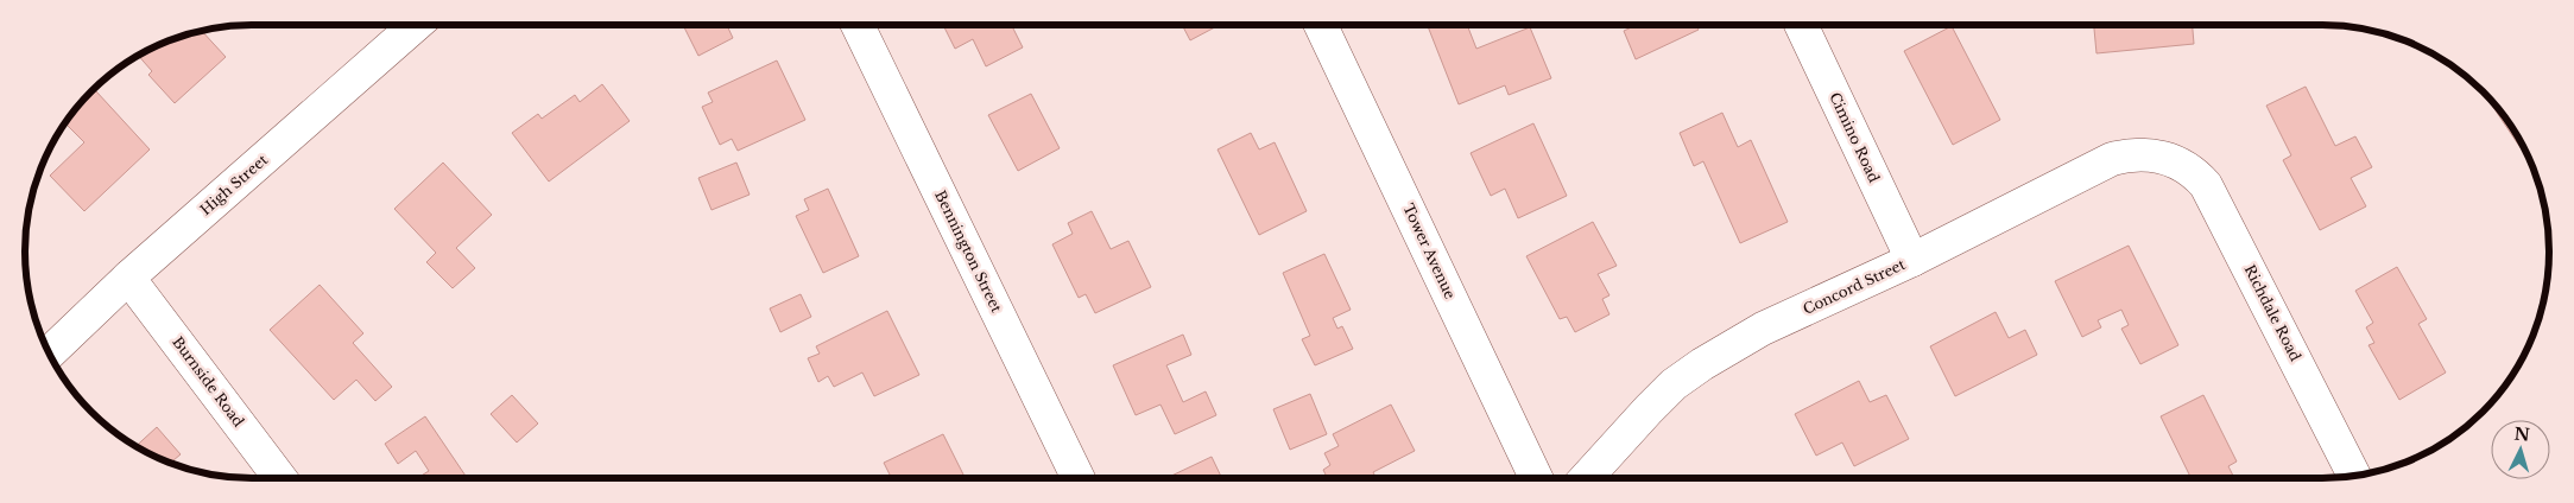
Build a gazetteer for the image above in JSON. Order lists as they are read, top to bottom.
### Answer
{
  "streets": {
    "street": [
      "Cimino Road",
      "High Street",
      "Bennington Street",
      "Tower Avenue",
      "Concord Street",
      "Richdale Road",
      "Burnside Road"
    ]
  },
  "crossings": [
    ["Cimino Road", "Concord Street"],
    ["High Street", "Burnside Road"],
    ["Concord Street", "Richdale Road"]
  ],
  "north": "top"
}
